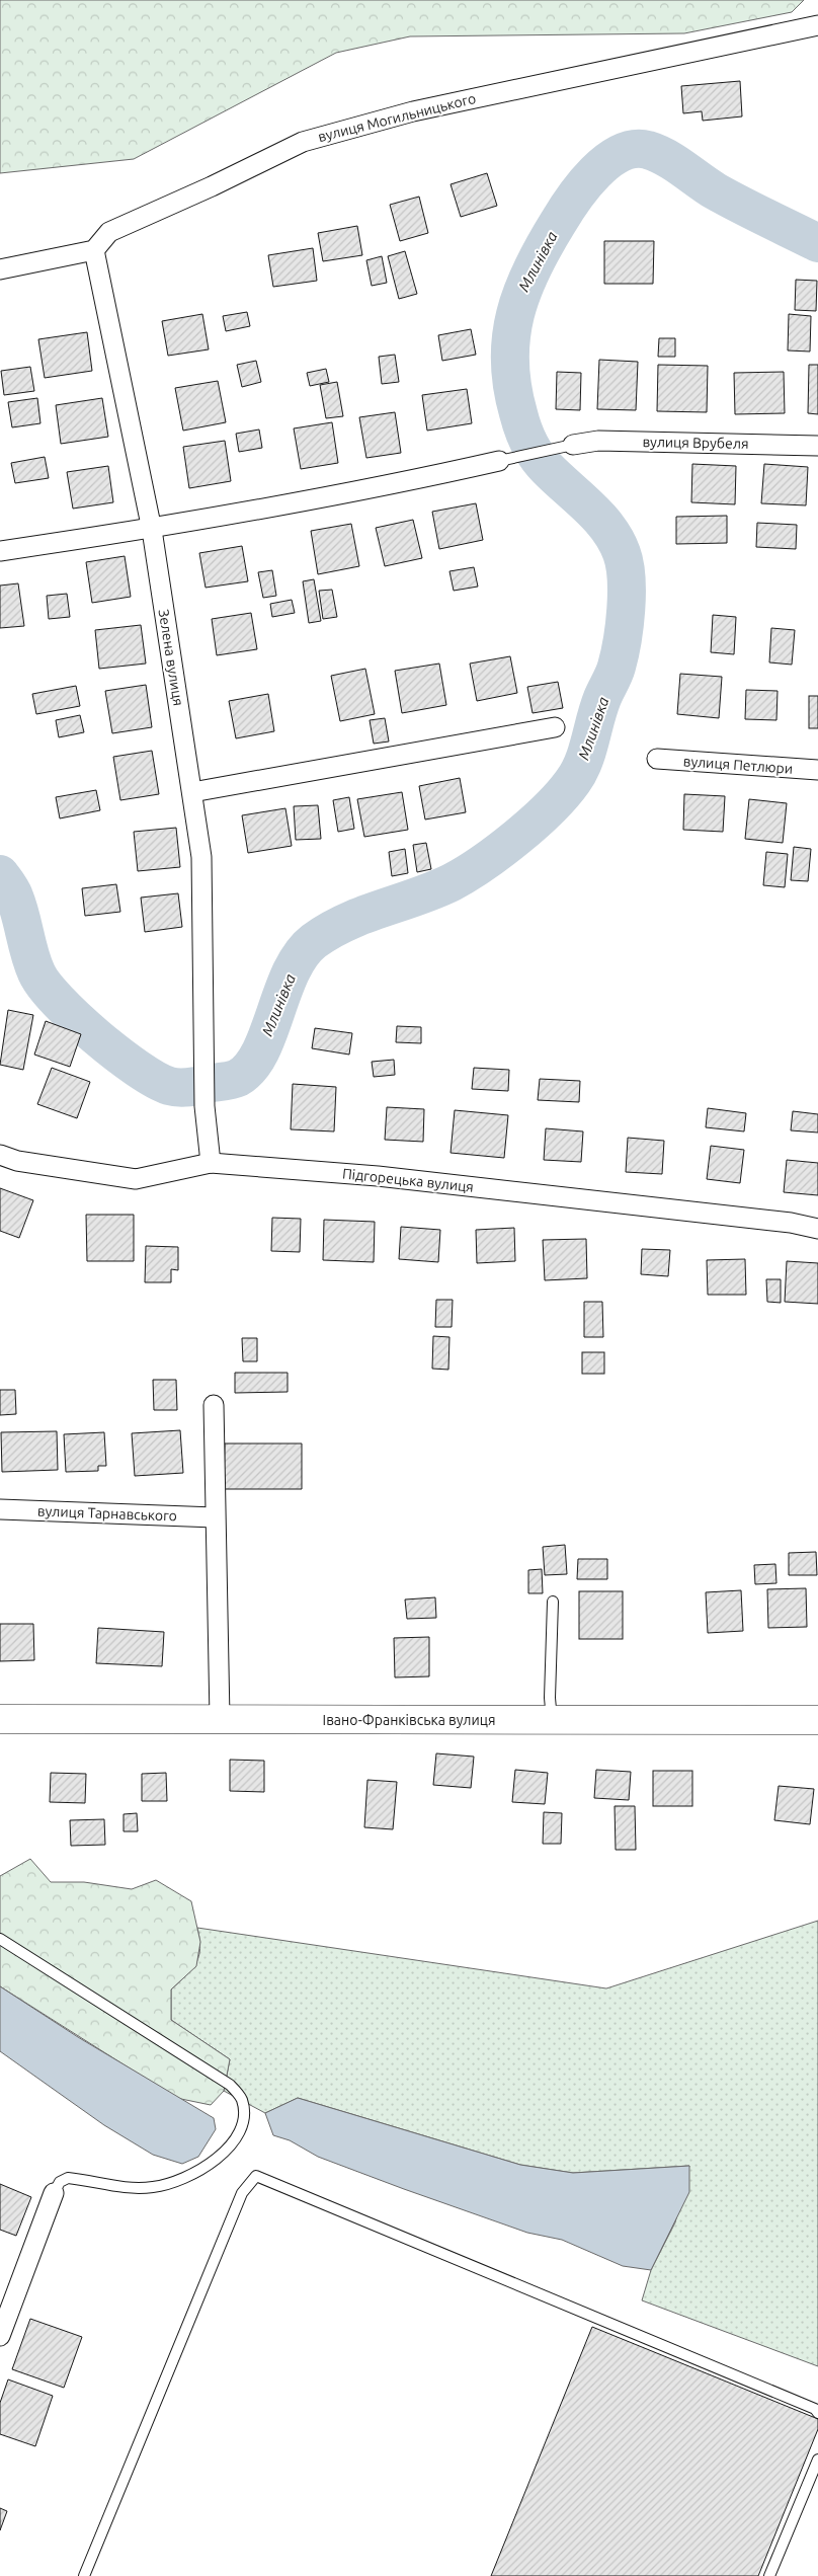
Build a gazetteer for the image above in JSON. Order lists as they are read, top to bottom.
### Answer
{
  "streets": {
    "main road": ["Івано-Франківська вулиця"],
    "street": [
      "вулиця Могильницького",
      "вулиця Врубеля",
      "Зелена вулиця",
      "вулиця Петлюри",
      "Підгорецька вулиця",
      "вулиця Тарнавського"
    ]
  },
  "crossings": [
    ["вулиця Могильницького", "Зелена вулиця"],
    ["Зелена вулиця", "Підгорецька вулиця"]
  ],
  "water": ["Млинівка"]
}
